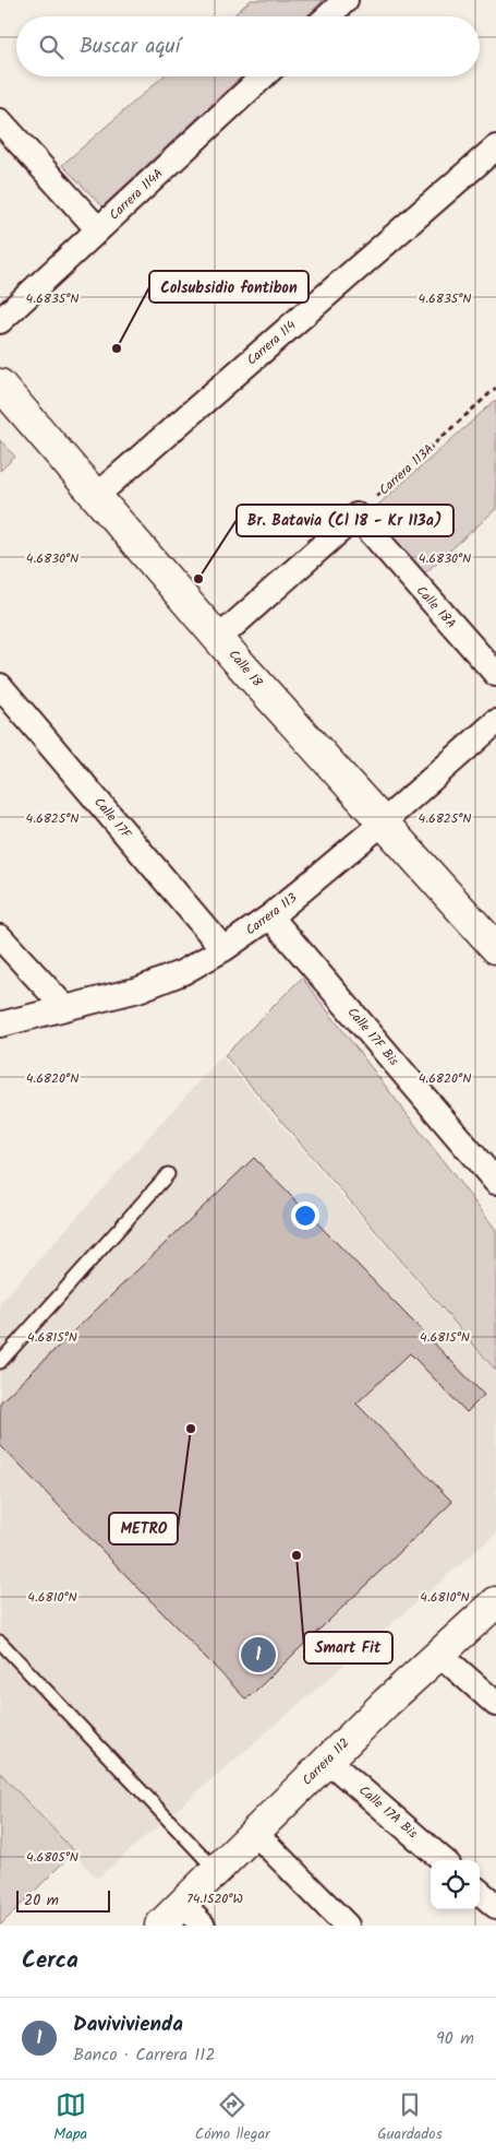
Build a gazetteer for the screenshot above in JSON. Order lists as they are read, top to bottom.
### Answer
{
  "streets": {
    "street": [
      "Carrera 114A",
      "Carrera 114",
      "Calle 18A",
      "Calle 18",
      "Calle 17F",
      "Carrera 113",
      "Calle 17F Bis",
      "Carrera 112",
      "Calle 17A Bis"
    ],
    "path": ["Carrera 113A"]
  },
  "crossings": [
    ["Carrera 114", "Calle 18"],
    ["Carrera 113A", "Calle 18A"],
    ["Calle 18", "Carrera 113"],
    ["Calle 17F", "Carrera 113"],
    ["Carrera 113", "Calle 17F Bis"],
    ["Carrera 112", "Calle 17A Bis"]
  ],
  "places": [
    "Colsubsidio fontibon",
    "Br. Batavia (Cl 18 - Kr 113a)",
    "METRO",
    "Smart Fit"
  ],
  "scale_bar": "20 m",
  "page": {
    "search": "Buscar aquí",
    "pins": "1",
    "scale": "20 m",
    "heading": "Cerca",
    "list": [
      {
        "mark": "1",
        "name": "Davivivienda",
        "note": "Banco · Carrera 112",
        "value": "90 m"
      }
    ],
    "nav": ["Mapa", "Cómo llegar", "Guardados"]
  },
  "coordinates": [
    "4.6835°N",
    "4.6830°N",
    "4.6825°N",
    "4.6820°N",
    "4.6815°N",
    "4.6810°N",
    "4.6805°N",
    "74.1520°W"
  ]
}
